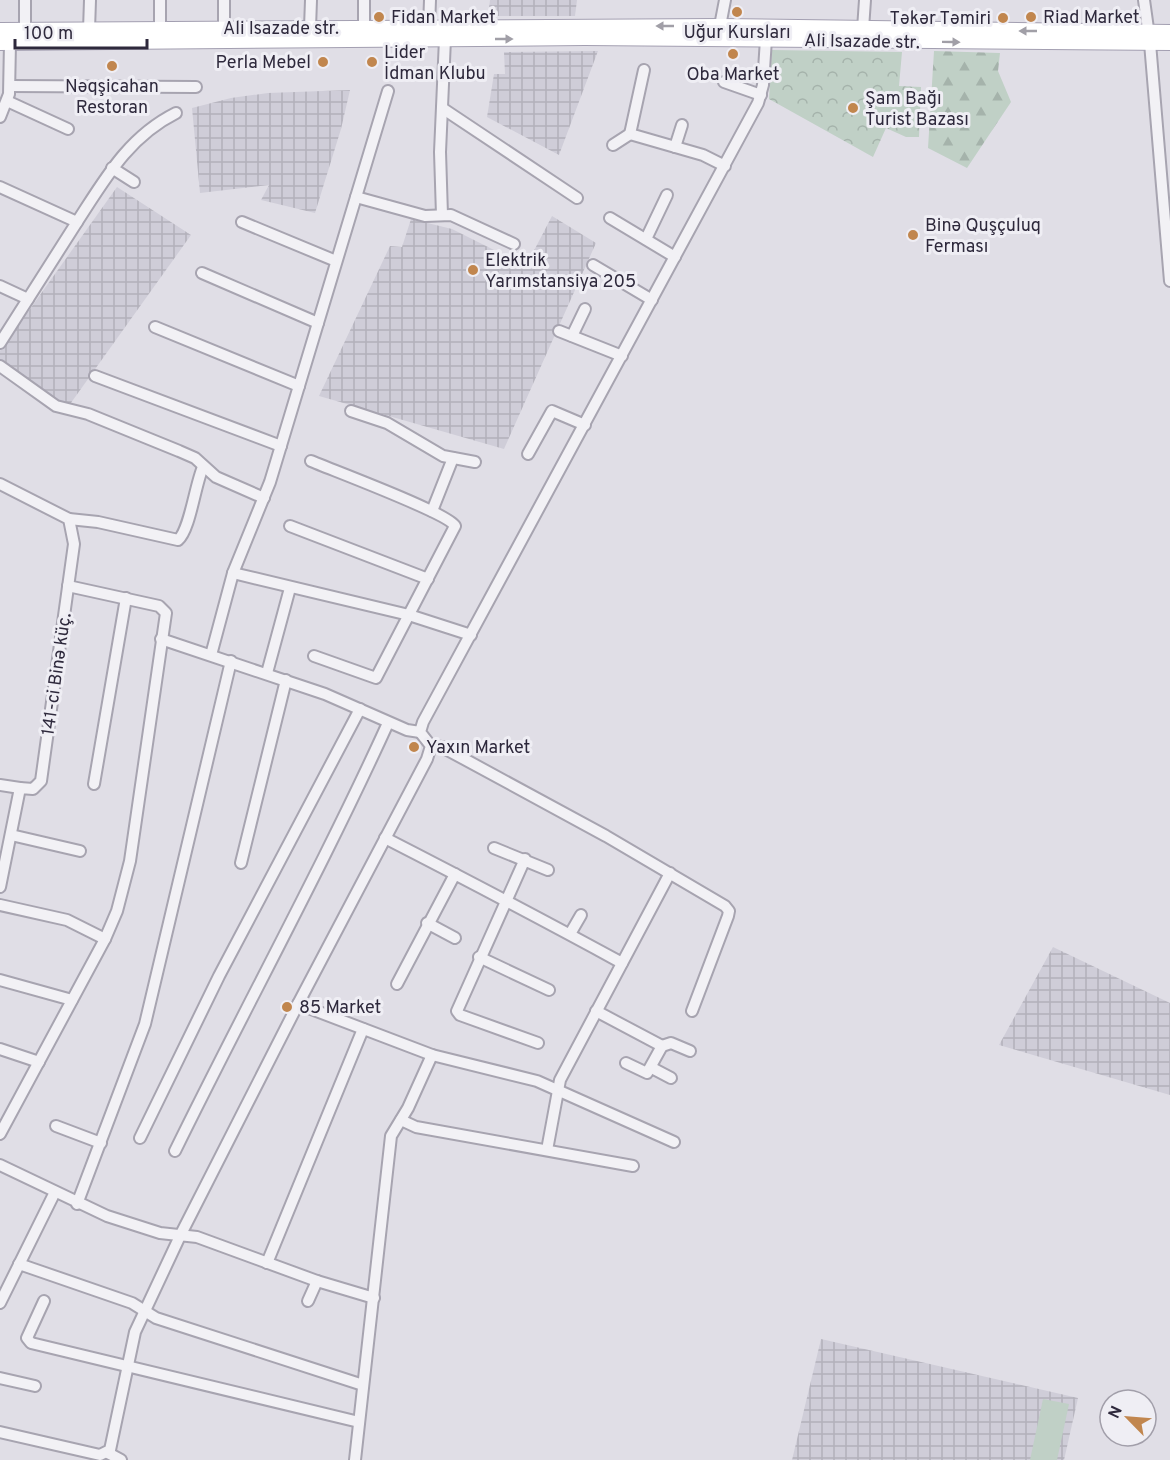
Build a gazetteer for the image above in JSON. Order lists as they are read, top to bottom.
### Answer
{
  "streets": {
    "main road": ["Ali Isazade str."],
    "street": ["141-ci Binə küç."]
  },
  "places": [
    "Uğur Kursları",
    "Fidan Market",
    "Riad Market",
    "Təkər Təmiri",
    "Oba Market",
    "Perla Mebel",
    "Lider İdman Klubu",
    "Nəqşicahan Restoran",
    "Şam Bağı Turist Bazası",
    "Binə Quşçuluq Ferması",
    "Elektrik Yarımstansiya 205",
    "Yaxın Market",
    "85 Market"
  ],
  "scale_bar": "100 m",
  "north": "top left"
}
